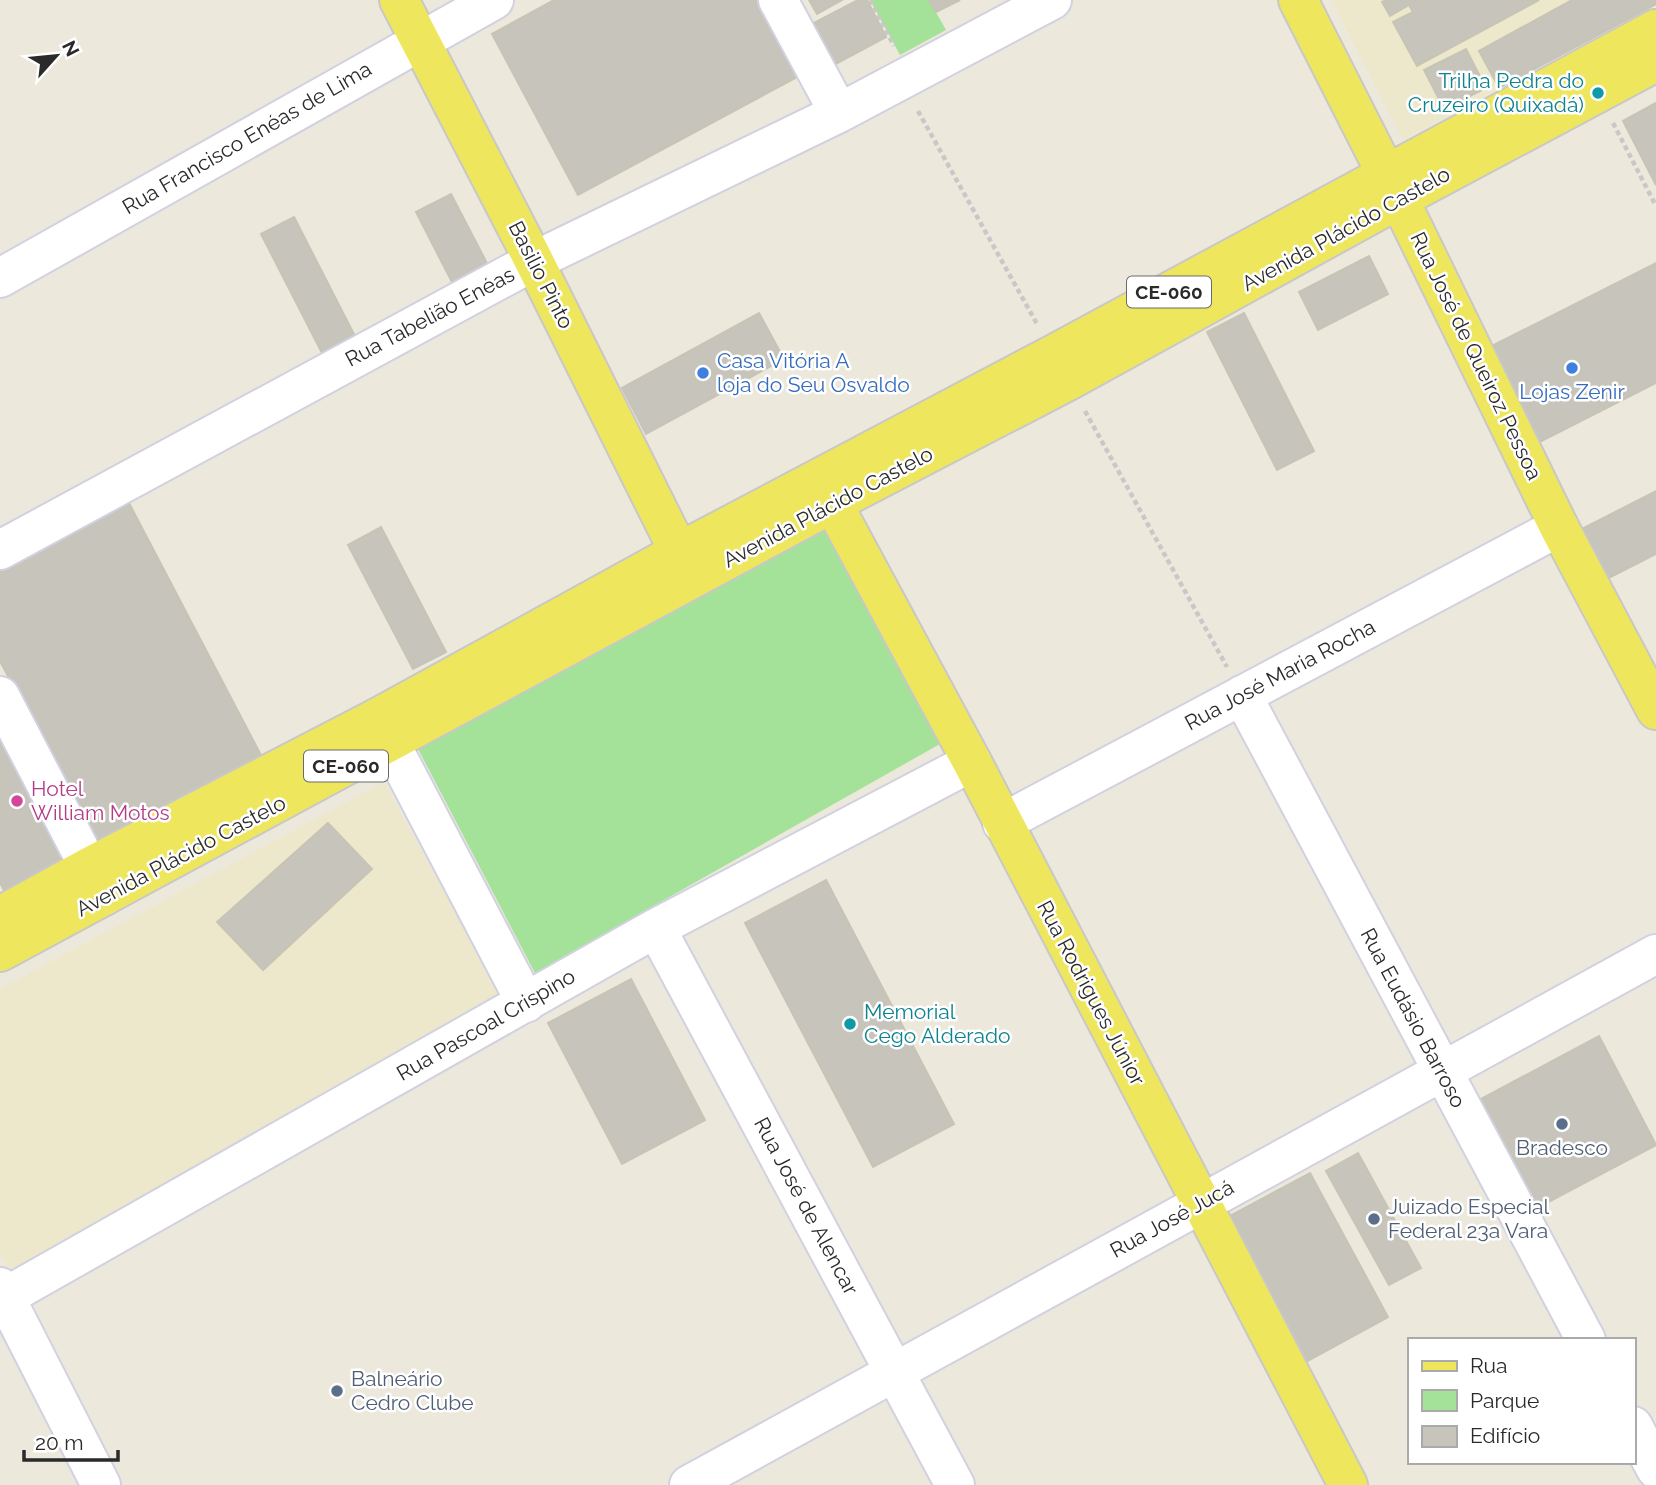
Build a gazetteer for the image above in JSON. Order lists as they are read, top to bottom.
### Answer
{
  "streets": {
    "main road": [
      "Avenida Plácido Castelo",
      "Basilio Pinto",
      "CE-060",
      "Rua José de Queiroz Pessoa",
      "Rua Rodrigues Júnior"
    ],
    "street": [
      "Rua Francisco Enéas de Lima",
      "Rua Tabelião Enéas",
      "Rua José Maria Rocha",
      "Rua Eudásio Barroso",
      "Rua Pascoal Crispino",
      "Rua José de Alencar",
      "Rua José Jucá"
    ]
  },
  "crossings": [
    ["Rua Francisco Enéas de Lima", "Basilio Pinto"],
    ["Avenida Plácido Castelo", "Basilio Pinto"],
    ["Avenida Plácido Castelo", "Rua José de Queiroz Pessoa"],
    ["Avenida Plácido Castelo", "Rua Rodrigues Júnior"],
    ["Basilio Pinto", "Rua Tabelião Enéas"],
    ["Rua José de Queiroz Pessoa", "Rua José Maria Rocha"],
    ["Rua José Maria Rocha", "Rua Rodrigues Júnior"],
    ["Rua José Maria Rocha", "Rua Eudásio Barroso"],
    ["Rua Rodrigues Júnior", "Rua Pascoal Crispino"],
    ["Rua Rodrigues Júnior", "Rua José Jucá"],
    ["Rua Eudásio Barroso", "Rua José Jucá"],
    ["Rua Pascoal Crispino", "Rua José de Alencar"],
    ["Rua José de Alencar", "Rua José Jucá"]
  ],
  "places": [
    "Trilha Pedra do Cruzeiro (Quixadá)",
    "Lojas Zenir",
    "Casa Vitória A loja do Seu Osvaldo",
    "Hotel William Motos",
    "Memorial Cego Alderado",
    "Bradesco",
    "Juizado Especial Federal 23a Vara",
    "Balneário Cedro Clube"
  ],
  "legend": ["Rua", "Parque", "Edifício"],
  "scale_bar": "20 m",
  "north": "top right"
}
